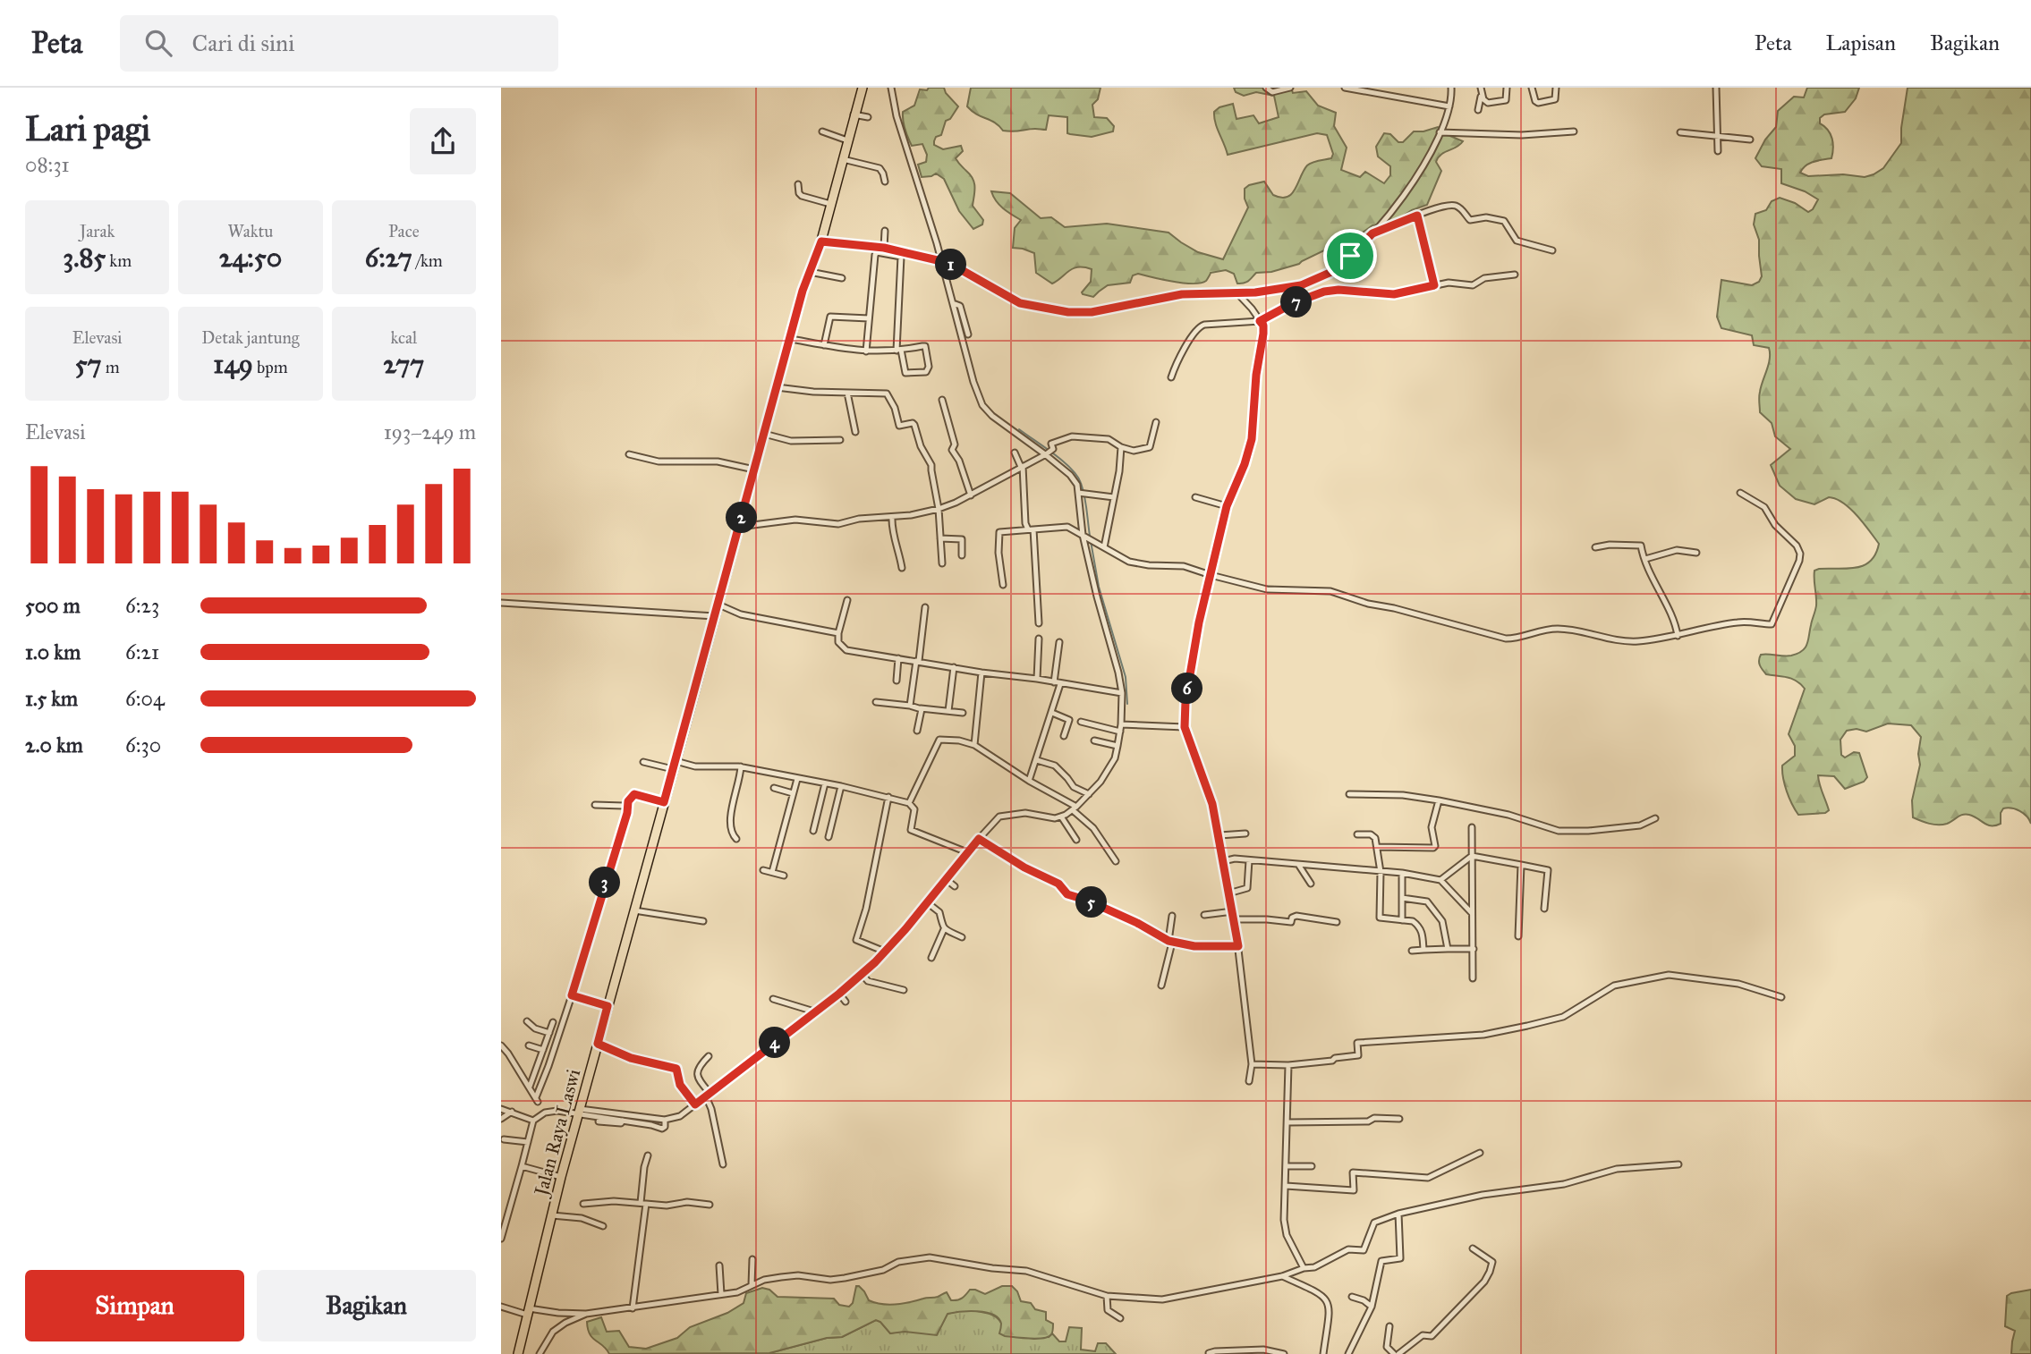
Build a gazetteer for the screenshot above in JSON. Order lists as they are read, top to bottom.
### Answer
{
  "streets": {
    "main road": ["Jalan Raya Laswi"]
  },
  "page": {
    "header": "Peta",
    "search": "Cari di sini",
    "nav": ["Peta", "Lapisan", "Bagikan"],
    "heading": ["Lari pagi", "08:31"],
    "stats": [
      ["Jarak", "3.85 km"],
      ["Waktu", "24:50"],
      ["Pace", "6:27 /km"],
      ["Elevasi", "57 m"],
      ["Detak jantung", "149 bpm"],
      ["kcal", "277"]
    ],
    "pins": [
      "1",
      "7",
      "2",
      "6",
      "3",
      "5",
      "4"
    ],
    "chart": ["Elevasi", "193–249 m"],
    "list": [
      {
        "name": "500 m",
        "note": "6:23"
      },
      {
        "name": "1.0 km",
        "note": "6:21"
      },
      {
        "name": "1.5 km",
        "note": "6:04"
      },
      {
        "name": "2.0 km",
        "note": "6:30"
      }
    ],
    "buttons": ["Simpan", "Bagikan"]
  }
}
